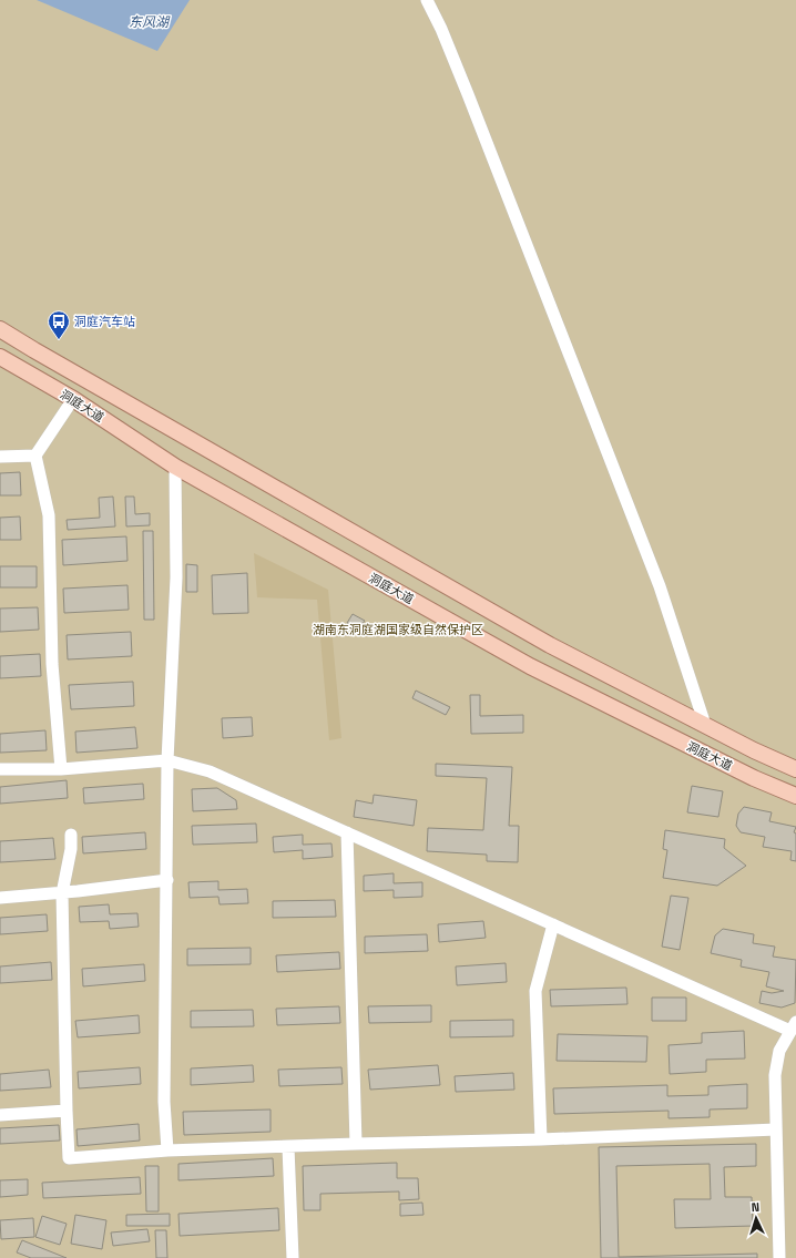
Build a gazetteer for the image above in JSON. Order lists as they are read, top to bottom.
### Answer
{
  "streets": {
    "main road": ["洞庭大道"]
  },
  "water": ["东风湖"],
  "parks": ["湖南东洞庭湖国家级自然保护区"],
  "places": {
    "bus stop": ["洞庭汽车站"]
  },
  "north": "top"
}
